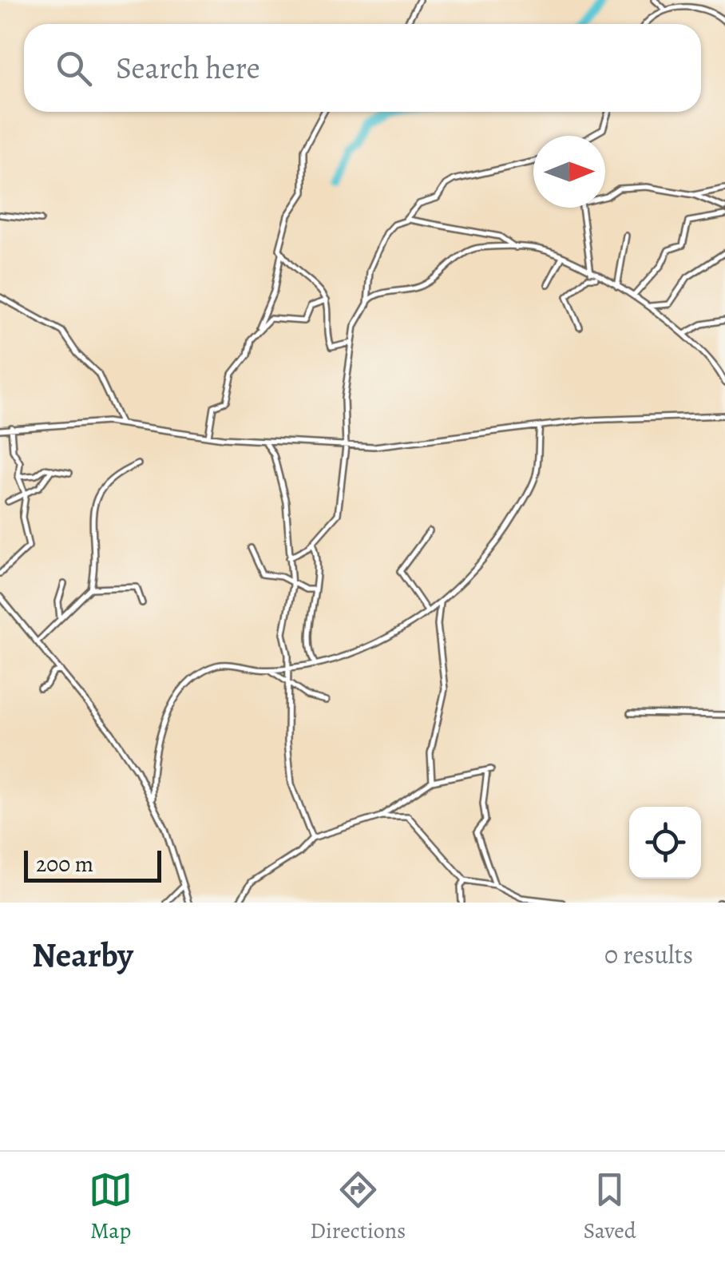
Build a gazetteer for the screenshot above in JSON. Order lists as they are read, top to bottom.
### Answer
{
  "scale_bar": "200 m",
  "north": "right",
  "page": {
    "search": "Search here",
    "scale": "200 m",
    "heading": ["Nearby", "0 results"],
    "nav": ["Map", "Directions", "Saved"]
  }
}
